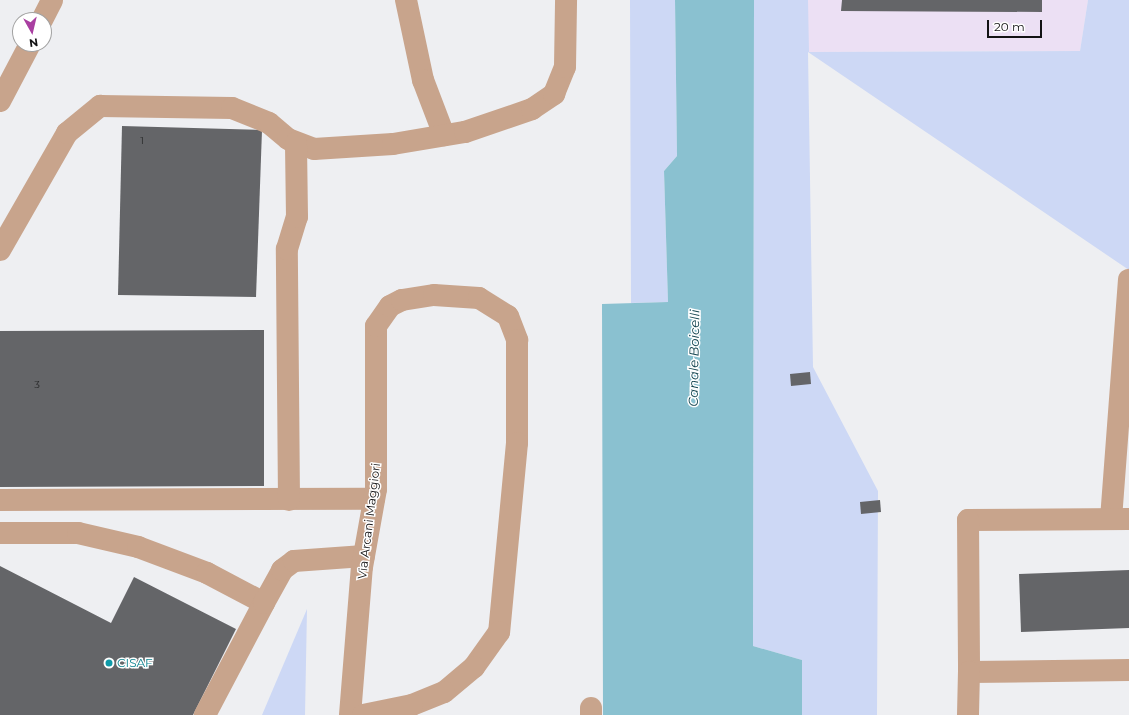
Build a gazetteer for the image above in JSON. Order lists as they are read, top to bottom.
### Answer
{
  "streets": {
    "street": ["Via Arcani Maggiori"]
  },
  "water": ["Canale Boicelli"],
  "places": ["CISAF"],
  "house_numbers": ["1", "3"],
  "scale_bar": "20 m",
  "north": "bottom"
}
